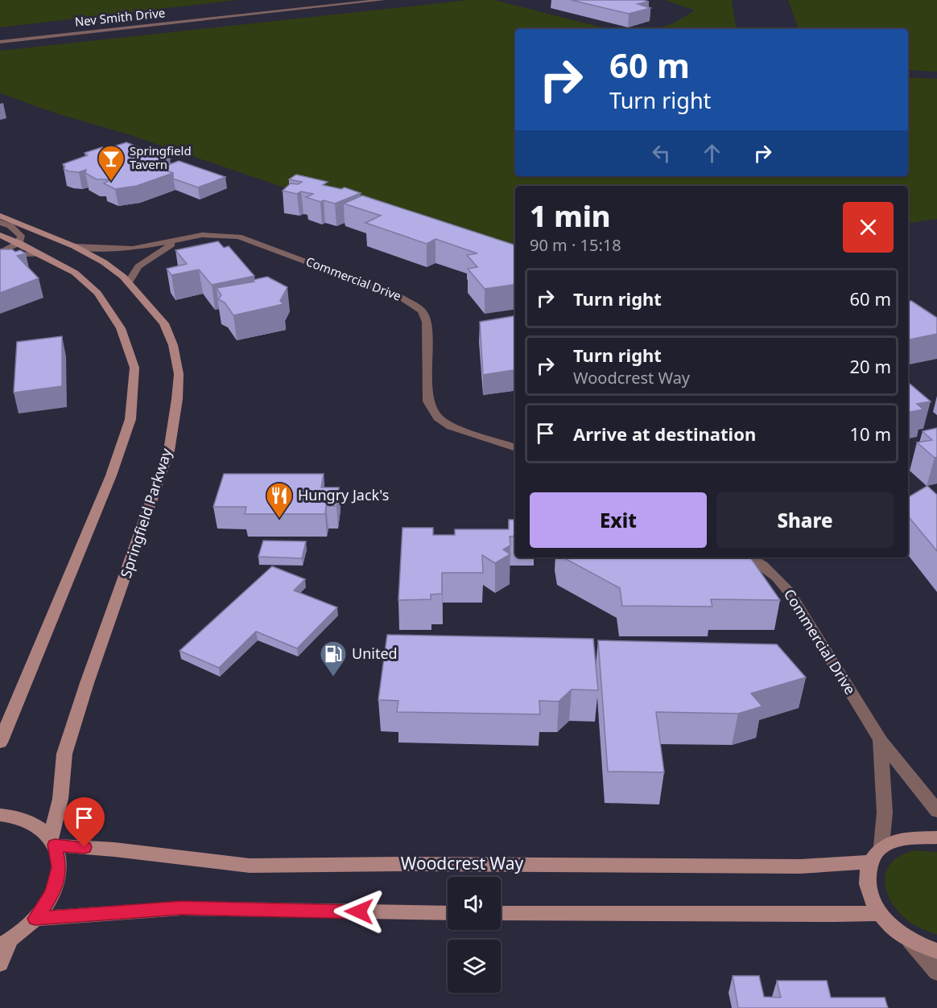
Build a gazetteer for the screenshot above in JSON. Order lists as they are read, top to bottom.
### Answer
{
  "streets": {
    "main road": ["Springfield Parkway", "Woodcrest Way"],
    "street": ["Nev Smith Drive", "Commercial Drive"]
  },
  "crossings": [
    ["Commercial Drive", "Springfield Parkway"],
    ["Springfield Parkway", "Woodcrest Way"]
  ],
  "places": {
    "bar": ["Springfield Tavern"],
    "restaurant": ["Hungry Jack's"],
    "fuel station": ["United"]
  },
  "page": {
    "turn": ["60 m", "Turn right"],
    "heading": ["1 min", "90 m · 15:18"],
    "list": [
      {
        "name": "Turn right",
        "value": "60 m"
      },
      {
        "name": "Turn right",
        "note": "Woodcrest Way",
        "value": "20 m"
      },
      {
        "name": "Arrive at destination",
        "value": "10 m"
      }
    ],
    "buttons": ["Exit", "Share"]
  }
}
